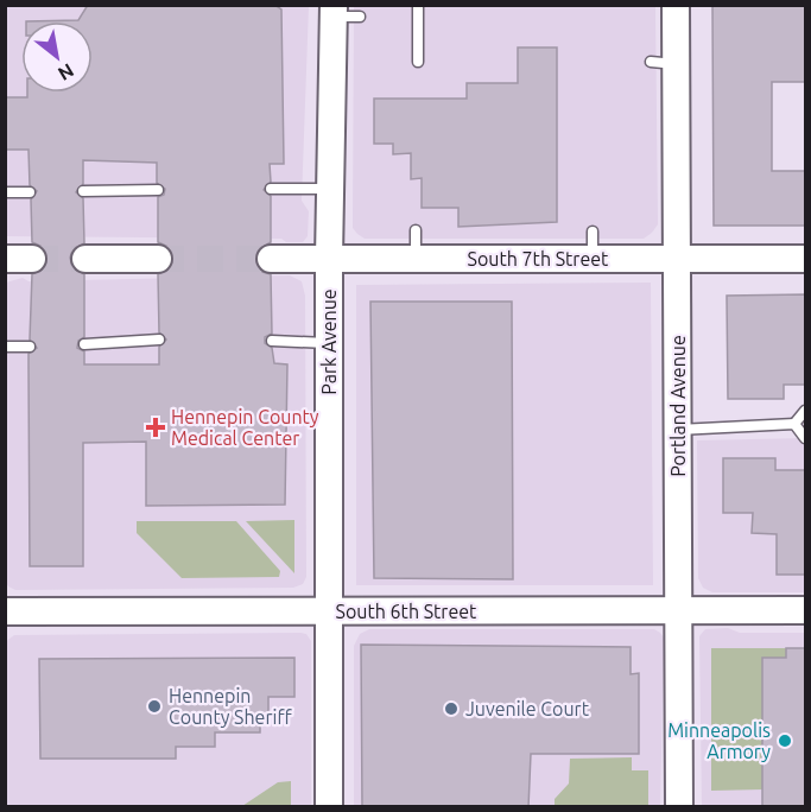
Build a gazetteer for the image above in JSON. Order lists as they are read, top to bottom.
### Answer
{
  "streets": {
    "street": [
      "South 7th Street",
      "Park Avenue",
      "Portland Avenue",
      "South 6th Street"
    ]
  },
  "crossings": [
    ["South 7th Street", "Park Avenue"],
    ["South 7th Street", "Portland Avenue"],
    ["Park Avenue", "South 6th Street"],
    ["Portland Avenue", "South 6th Street"]
  ],
  "places": {
    "health": ["Hennepin County Medical Center"],
    "other": ["Hennepin County Sheriff", "Juvenile Court", "Minneapolis Armory"]
  },
  "north": "bottom right"
}
